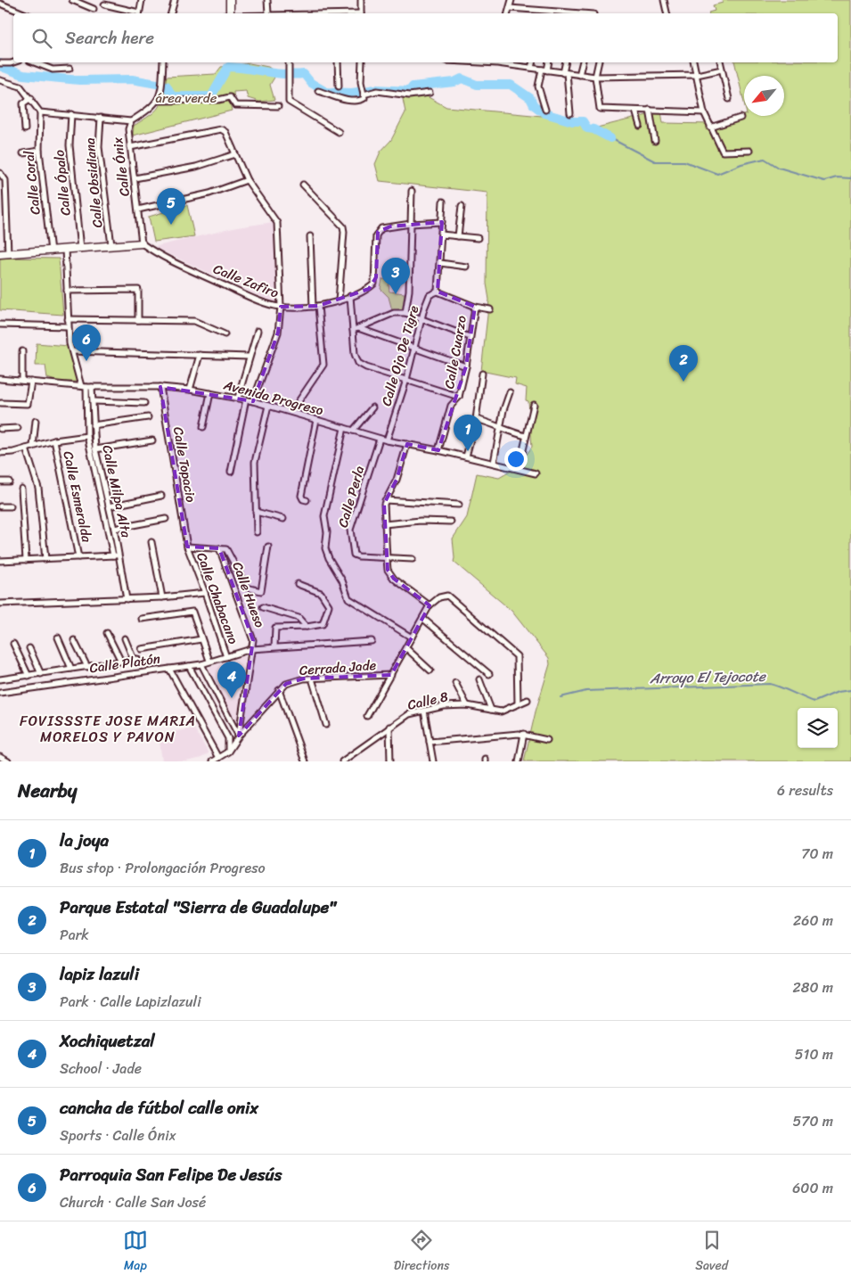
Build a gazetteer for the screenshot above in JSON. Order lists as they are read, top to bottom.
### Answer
{
  "streets": {
    "street": [
      "Calle Ónix",
      "Calle Coral",
      "Calle Ópalo",
      "Calle Obsidiana",
      "Calle Zafiro",
      "Calle Cuarzo",
      "Calle Ojo De Tigre",
      "Avenida Progreso",
      "Calle Topacio",
      "Calle Milpa Alta",
      "Calle Esmeralda",
      "Calle Perla",
      "Calle Hueso",
      "Calle Chabacano",
      "Calle Platón",
      "Cerrada Jade",
      "Calle 8"
    ]
  },
  "crossings": [
    ["Calle Ónix", "Calle Zafiro"],
    ["Calle Cuarzo", "Avenida Progreso"],
    ["Calle Ojo De Tigre", "Avenida Progreso"],
    ["Avenida Progreso", "Calle Topacio"],
    ["Avenida Progreso", "Calle Milpa Alta"],
    ["Avenida Progreso", "Calle Perla"],
    ["Calle Topacio", "Calle Chabacano"],
    ["Calle Hueso", "Calle Platón"],
    ["Calle Hueso", "Cerrada Jade"],
    ["Calle Chabacano", "Calle Platón"]
  ],
  "districts": ["FOVISSSTE JOSE MARIA MORELOS Y PAVON"],
  "water": ["Arroyo El Tejocote"],
  "parks": ["área verde"],
  "north": "bottom left",
  "page": {
    "search": "Search here",
    "pins": [
      "5",
      "3",
      "6",
      "2",
      "1",
      "4"
    ],
    "heading": ["Nearby", "6 results"],
    "list": [
      {
        "mark": "1",
        "name": "la joya",
        "note": "Bus stop · Prolongación Progreso",
        "value": "70 m"
      },
      {
        "mark": "2",
        "name": "Parque Estatal \"Sierra de Guadalupe\"",
        "note": "Park",
        "value": "260 m"
      },
      {
        "mark": "3",
        "name": "lapiz lazuli",
        "note": "Park · Calle Lapizlazuli",
        "value": "280 m"
      },
      {
        "mark": "4",
        "name": "Xochiquetzal",
        "note": "School · Jade",
        "value": "510 m"
      },
      {
        "mark": "5",
        "name": "cancha de fútbol calle onix",
        "note": "Sports · Calle Ónix",
        "value": "570 m"
      },
      {
        "mark": "6",
        "name": "Parroquia San Felipe De Jesús",
        "note": "Church · Calle San José",
        "value": "600 m"
      }
    ],
    "nav": ["Map", "Directions", "Saved"]
  }
}
